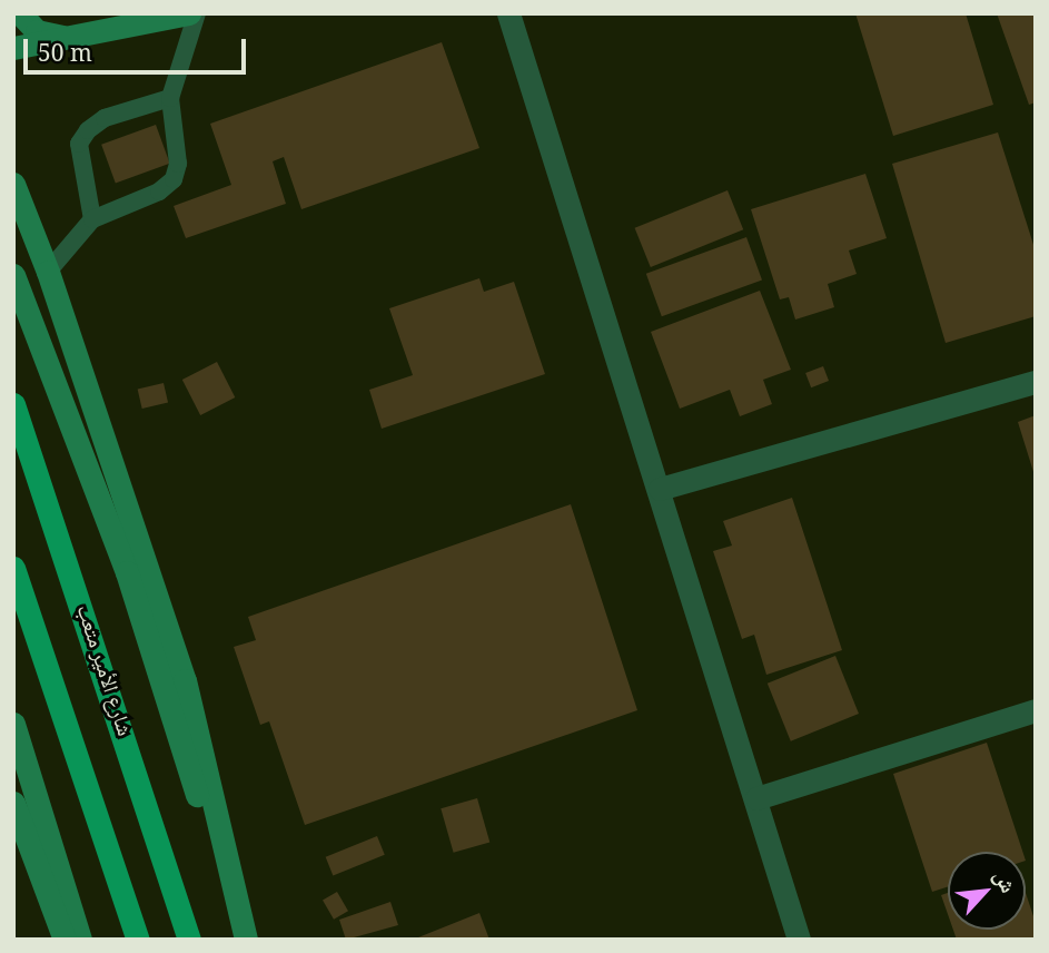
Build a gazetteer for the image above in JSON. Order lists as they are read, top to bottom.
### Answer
{
  "streets": {
    "main road": ["شارع الأمير متعب"]
  },
  "scale_bar": "50 m",
  "north": "top right"
}
